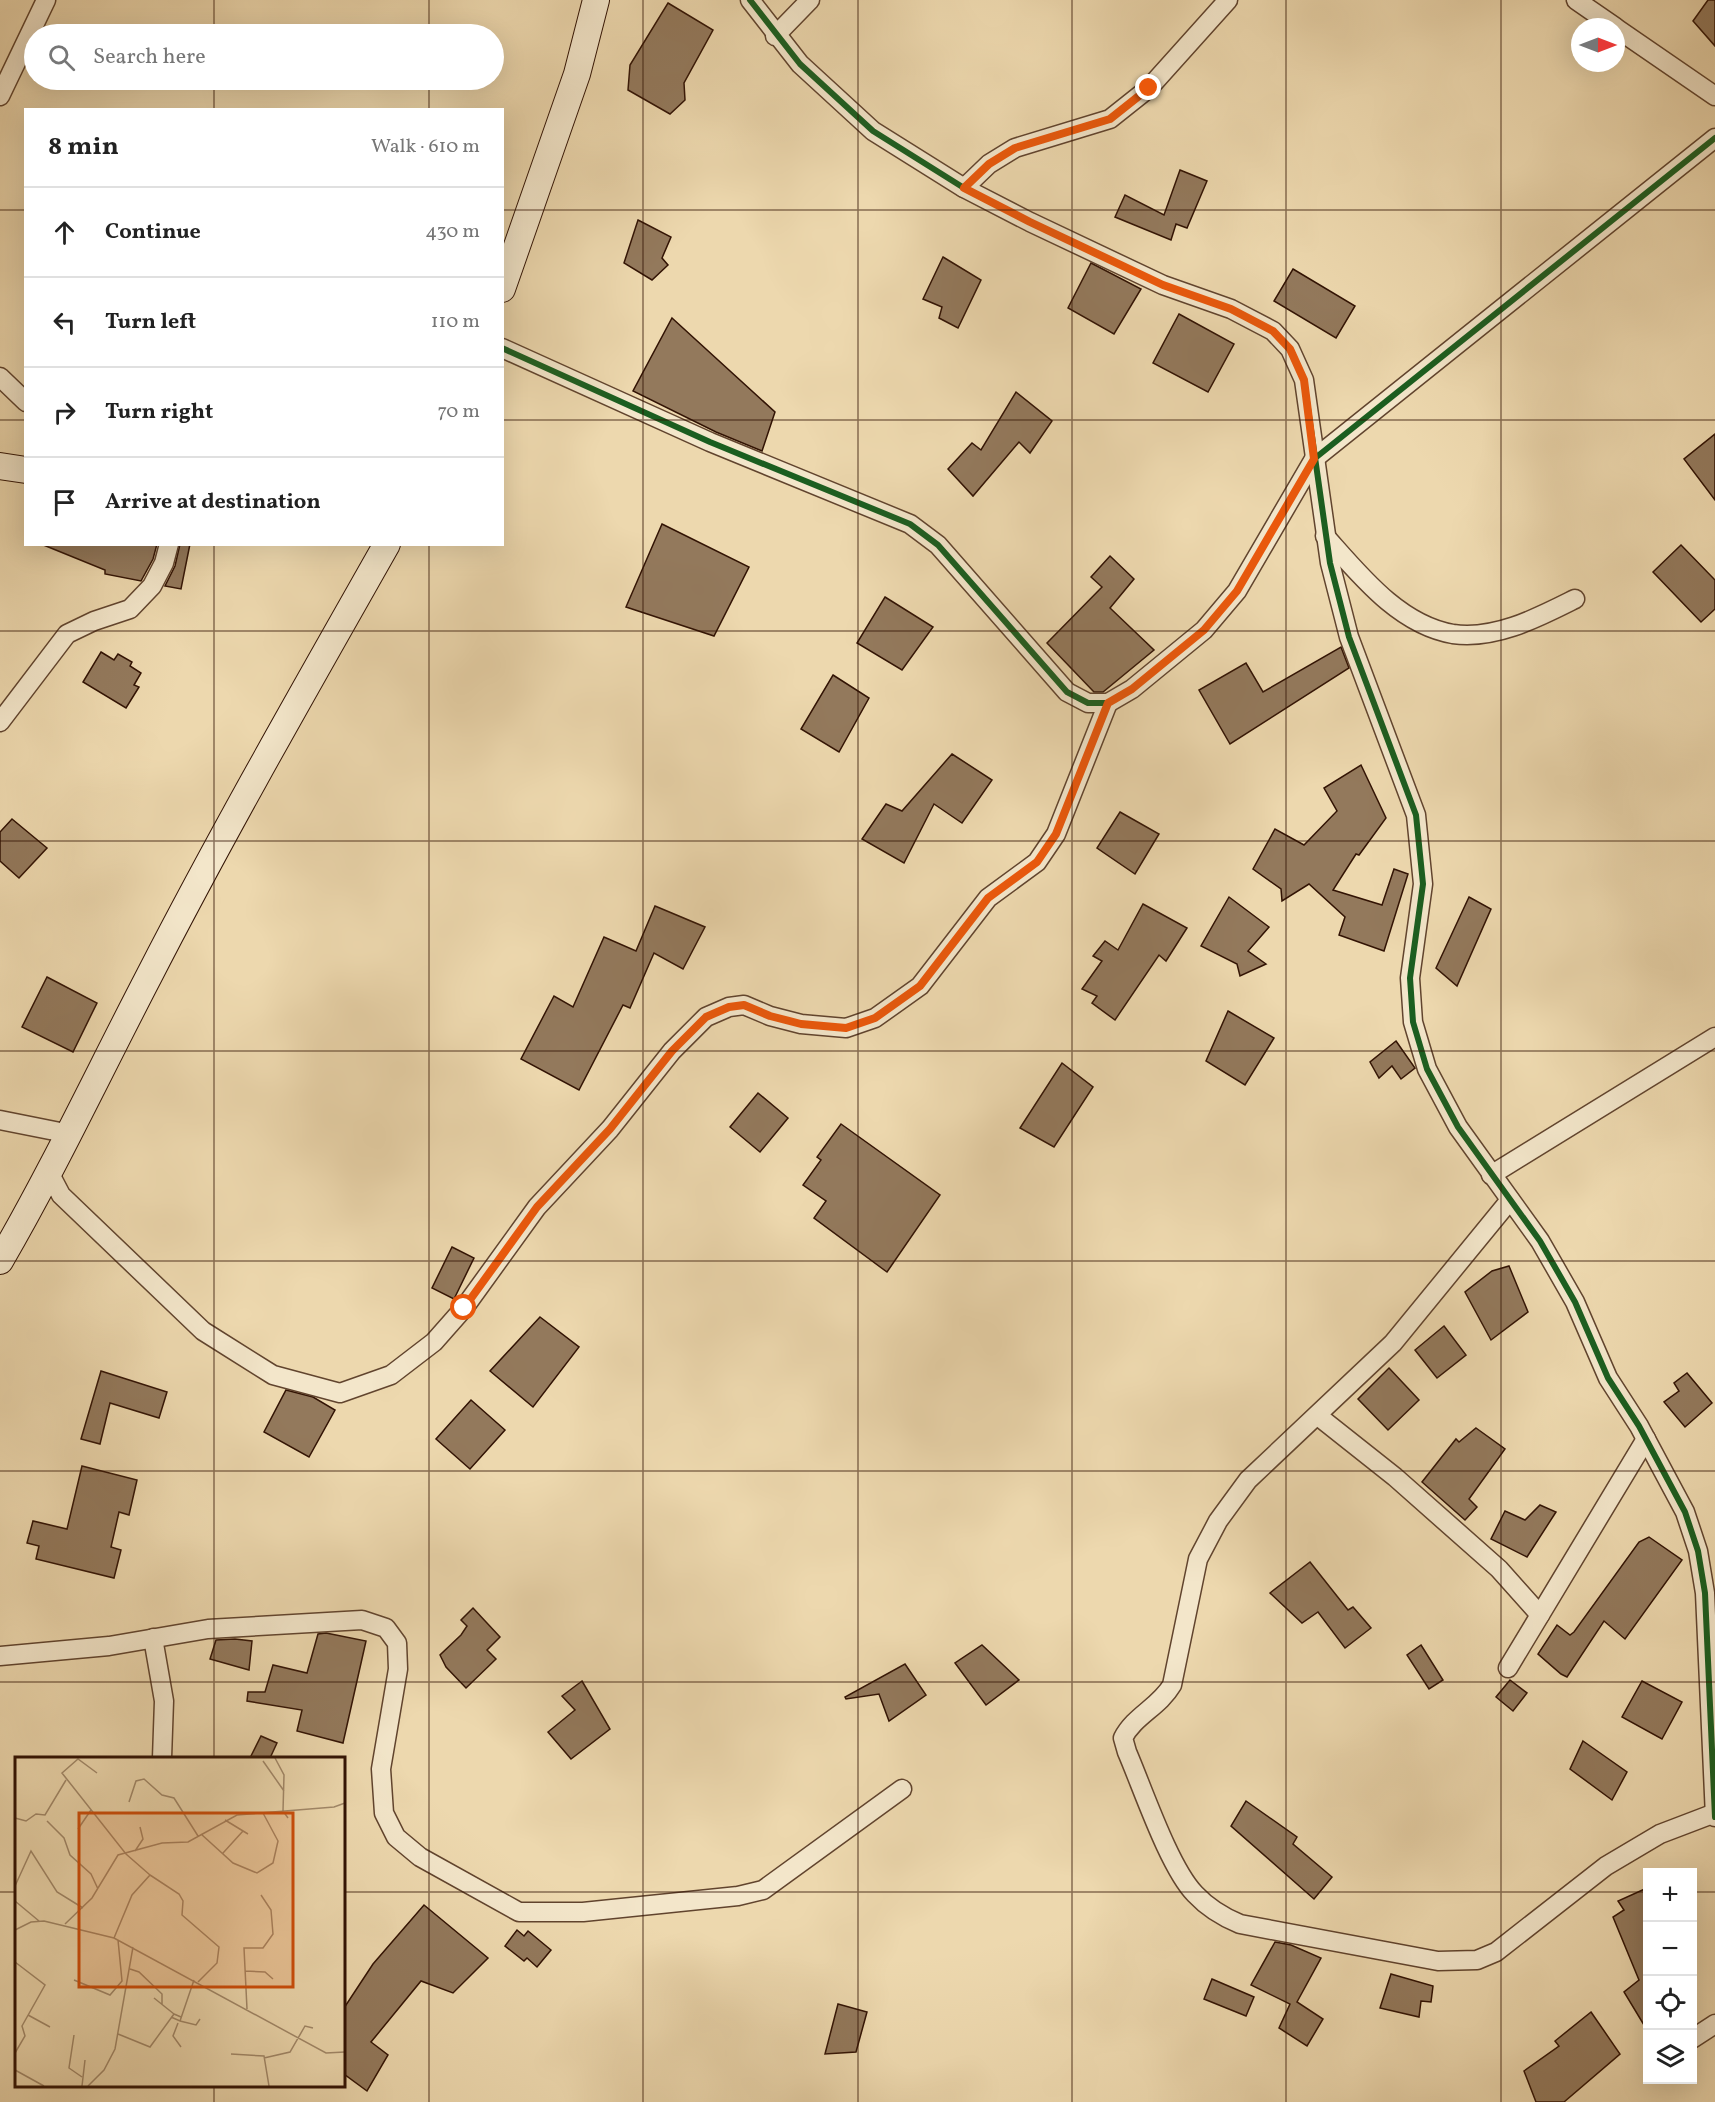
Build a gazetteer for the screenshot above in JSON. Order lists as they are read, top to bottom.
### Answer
{
  "north": "right",
  "page": {
    "search": "Search here",
    "heading": ["8 min", "Walk · 610 m"],
    "list": [
      ["Continue", "430 m"],
      ["Turn left", "110 m"],
      ["Turn right", "70 m"],
      "Arrive at destination"
    ],
    "map_buttons": ["+", "−"]
  }
}
